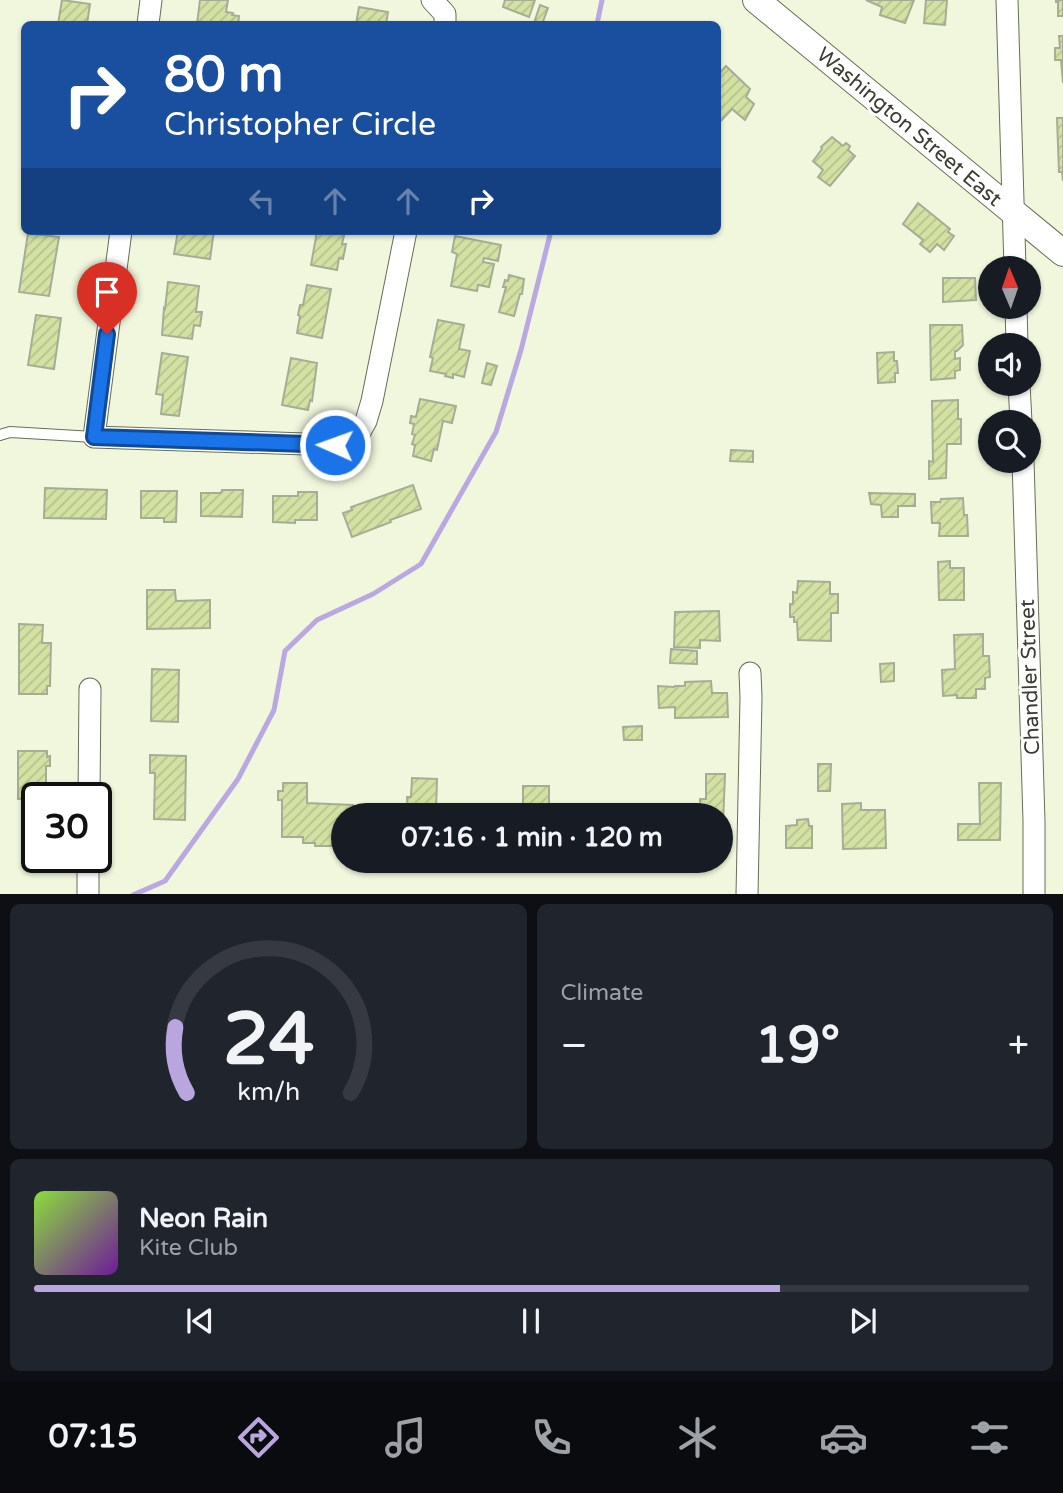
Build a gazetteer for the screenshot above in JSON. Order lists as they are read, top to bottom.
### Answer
{
  "streets": {
    "street": ["Washington Street East", "Chandler Street"]
  },
  "north": "top",
  "page": {
    "turn": ["80 m", "Christopher Circle"],
    "limit": "30",
    "trip": "07:16 · 1 min · 120 m",
    "tile": "Climate",
    "heat": ["−", "19°", "+"],
    "song": ["Neon Rain", "Kite Club"],
    "tabs": "07:15",
    "gauge": ["24", "km/h"]
  }
}
